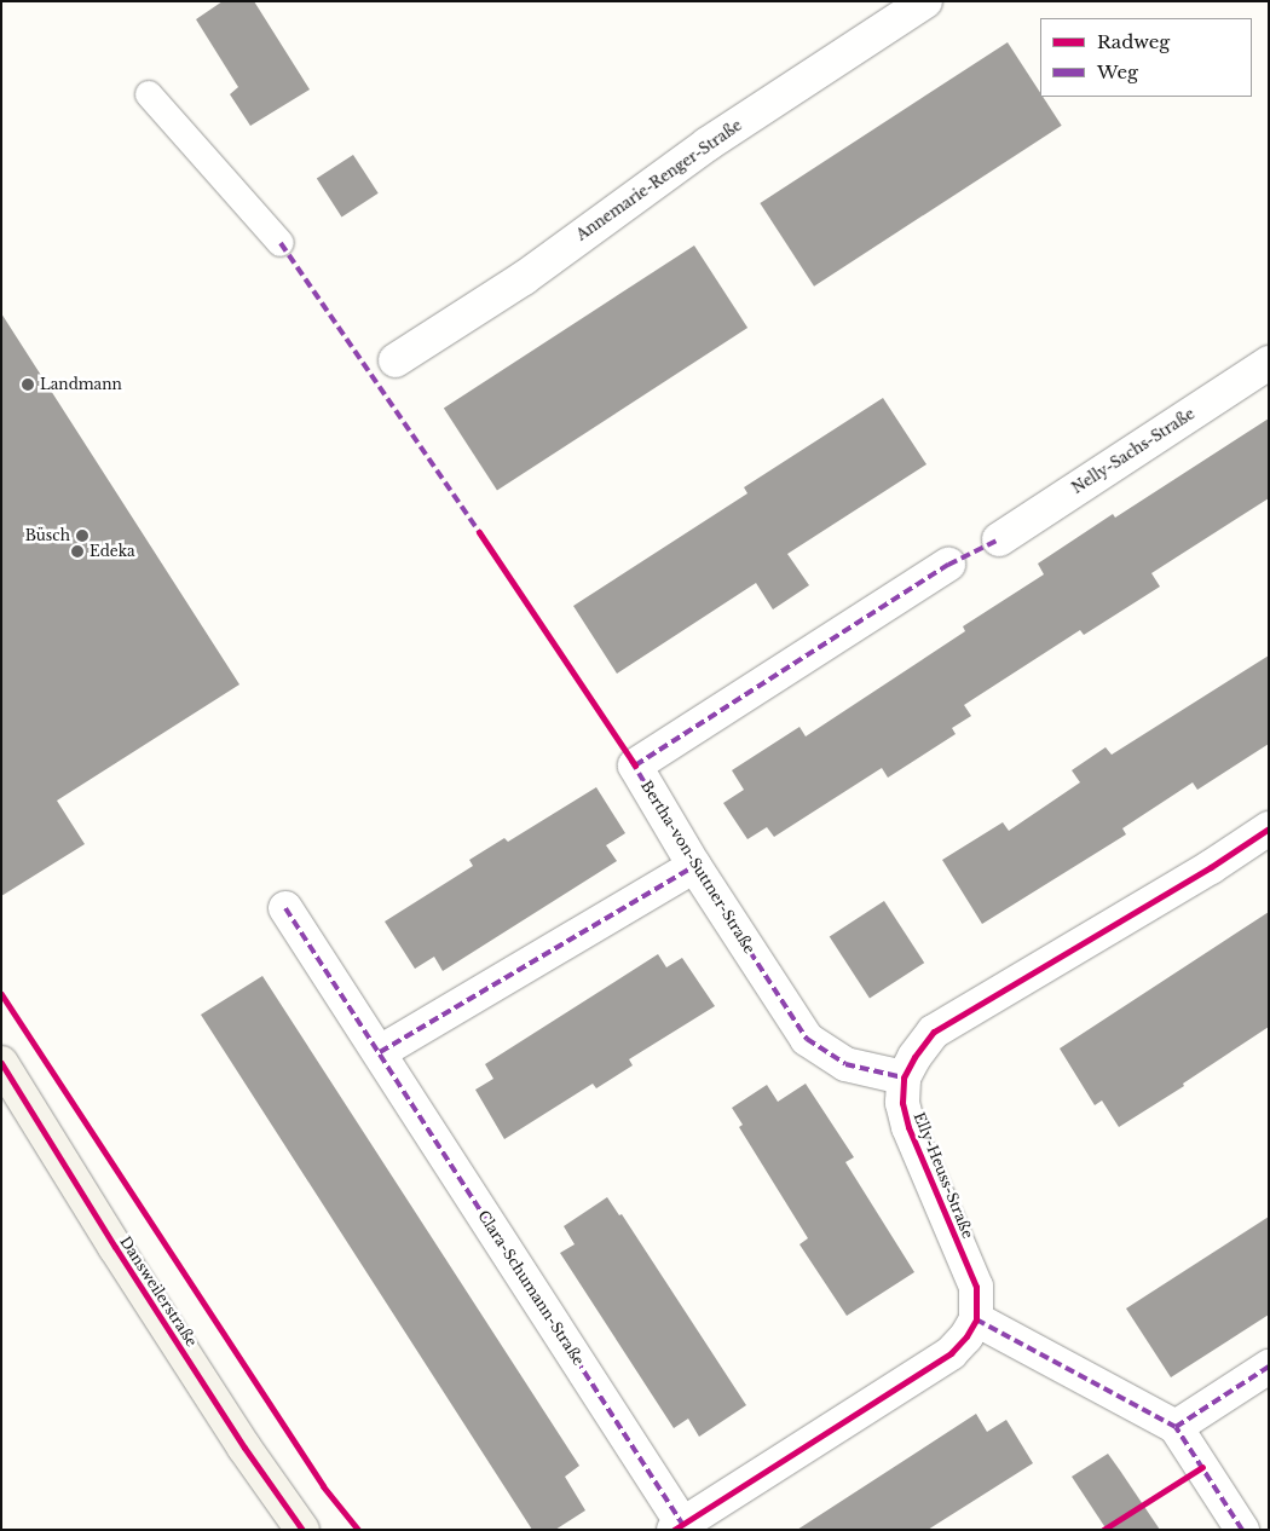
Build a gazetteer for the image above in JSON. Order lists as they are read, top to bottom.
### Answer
{
  "streets": {
    "main road": ["Dansweilerstraße"],
    "street": [
      "Annemarie-Renger-Straße",
      "Nelly-Sachs-Straße",
      "Bertha-von-Suttner-Straße",
      "Elly-Heuss-Straße",
      "Clara-Schumann-Straße"
    ]
  },
  "crossings": [
    ["Bertha-von-Suttner-Straße", "Elly-Heuss-Straße"]
  ],
  "places": ["Landmann", "Büsch", "Edeka"],
  "legend": ["Radweg", "Weg"]
}
